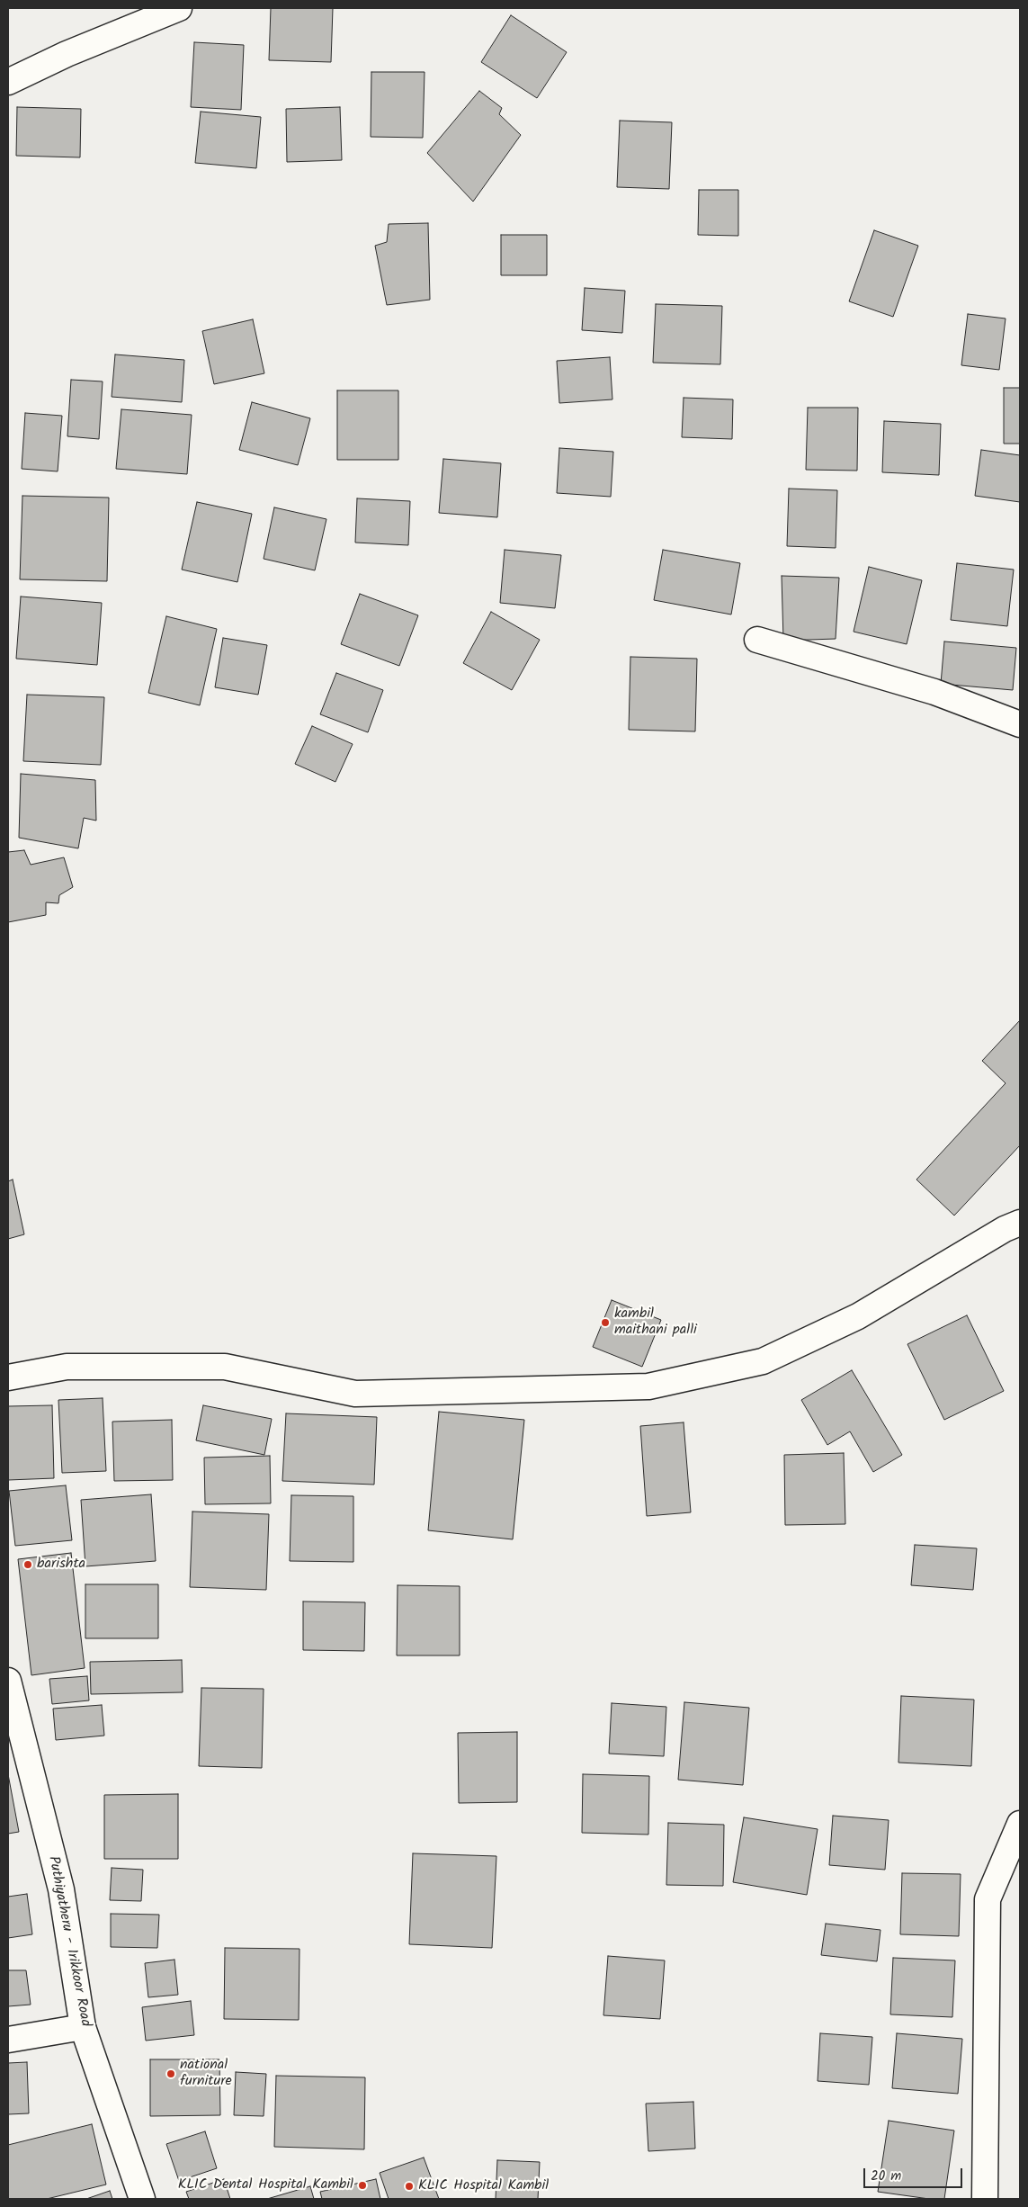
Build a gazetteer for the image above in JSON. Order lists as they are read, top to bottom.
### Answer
{
  "streets": {
    "street": ["Puthiyatheru - Irikkoor Road"]
  },
  "places": [
    "kambil maithani palli",
    "barishta",
    "national furniture",
    "KLIC Dental Hospital Kambil",
    "KLIC Hospital Kambil"
  ],
  "scale_bar": "20 m"
}
